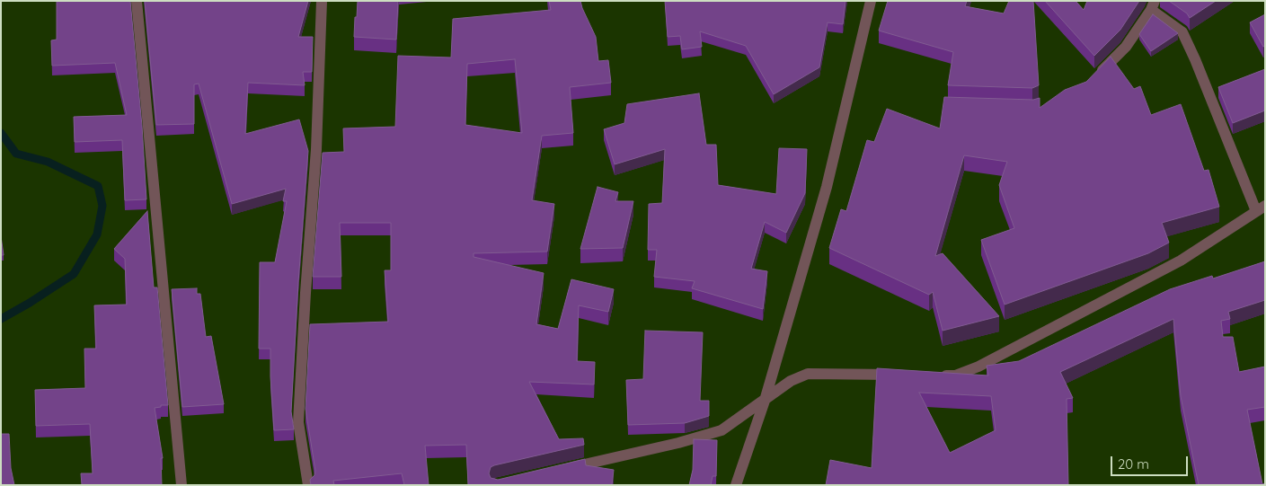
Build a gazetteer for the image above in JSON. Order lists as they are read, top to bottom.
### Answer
{
  "scale_bar": "20 m"
}
